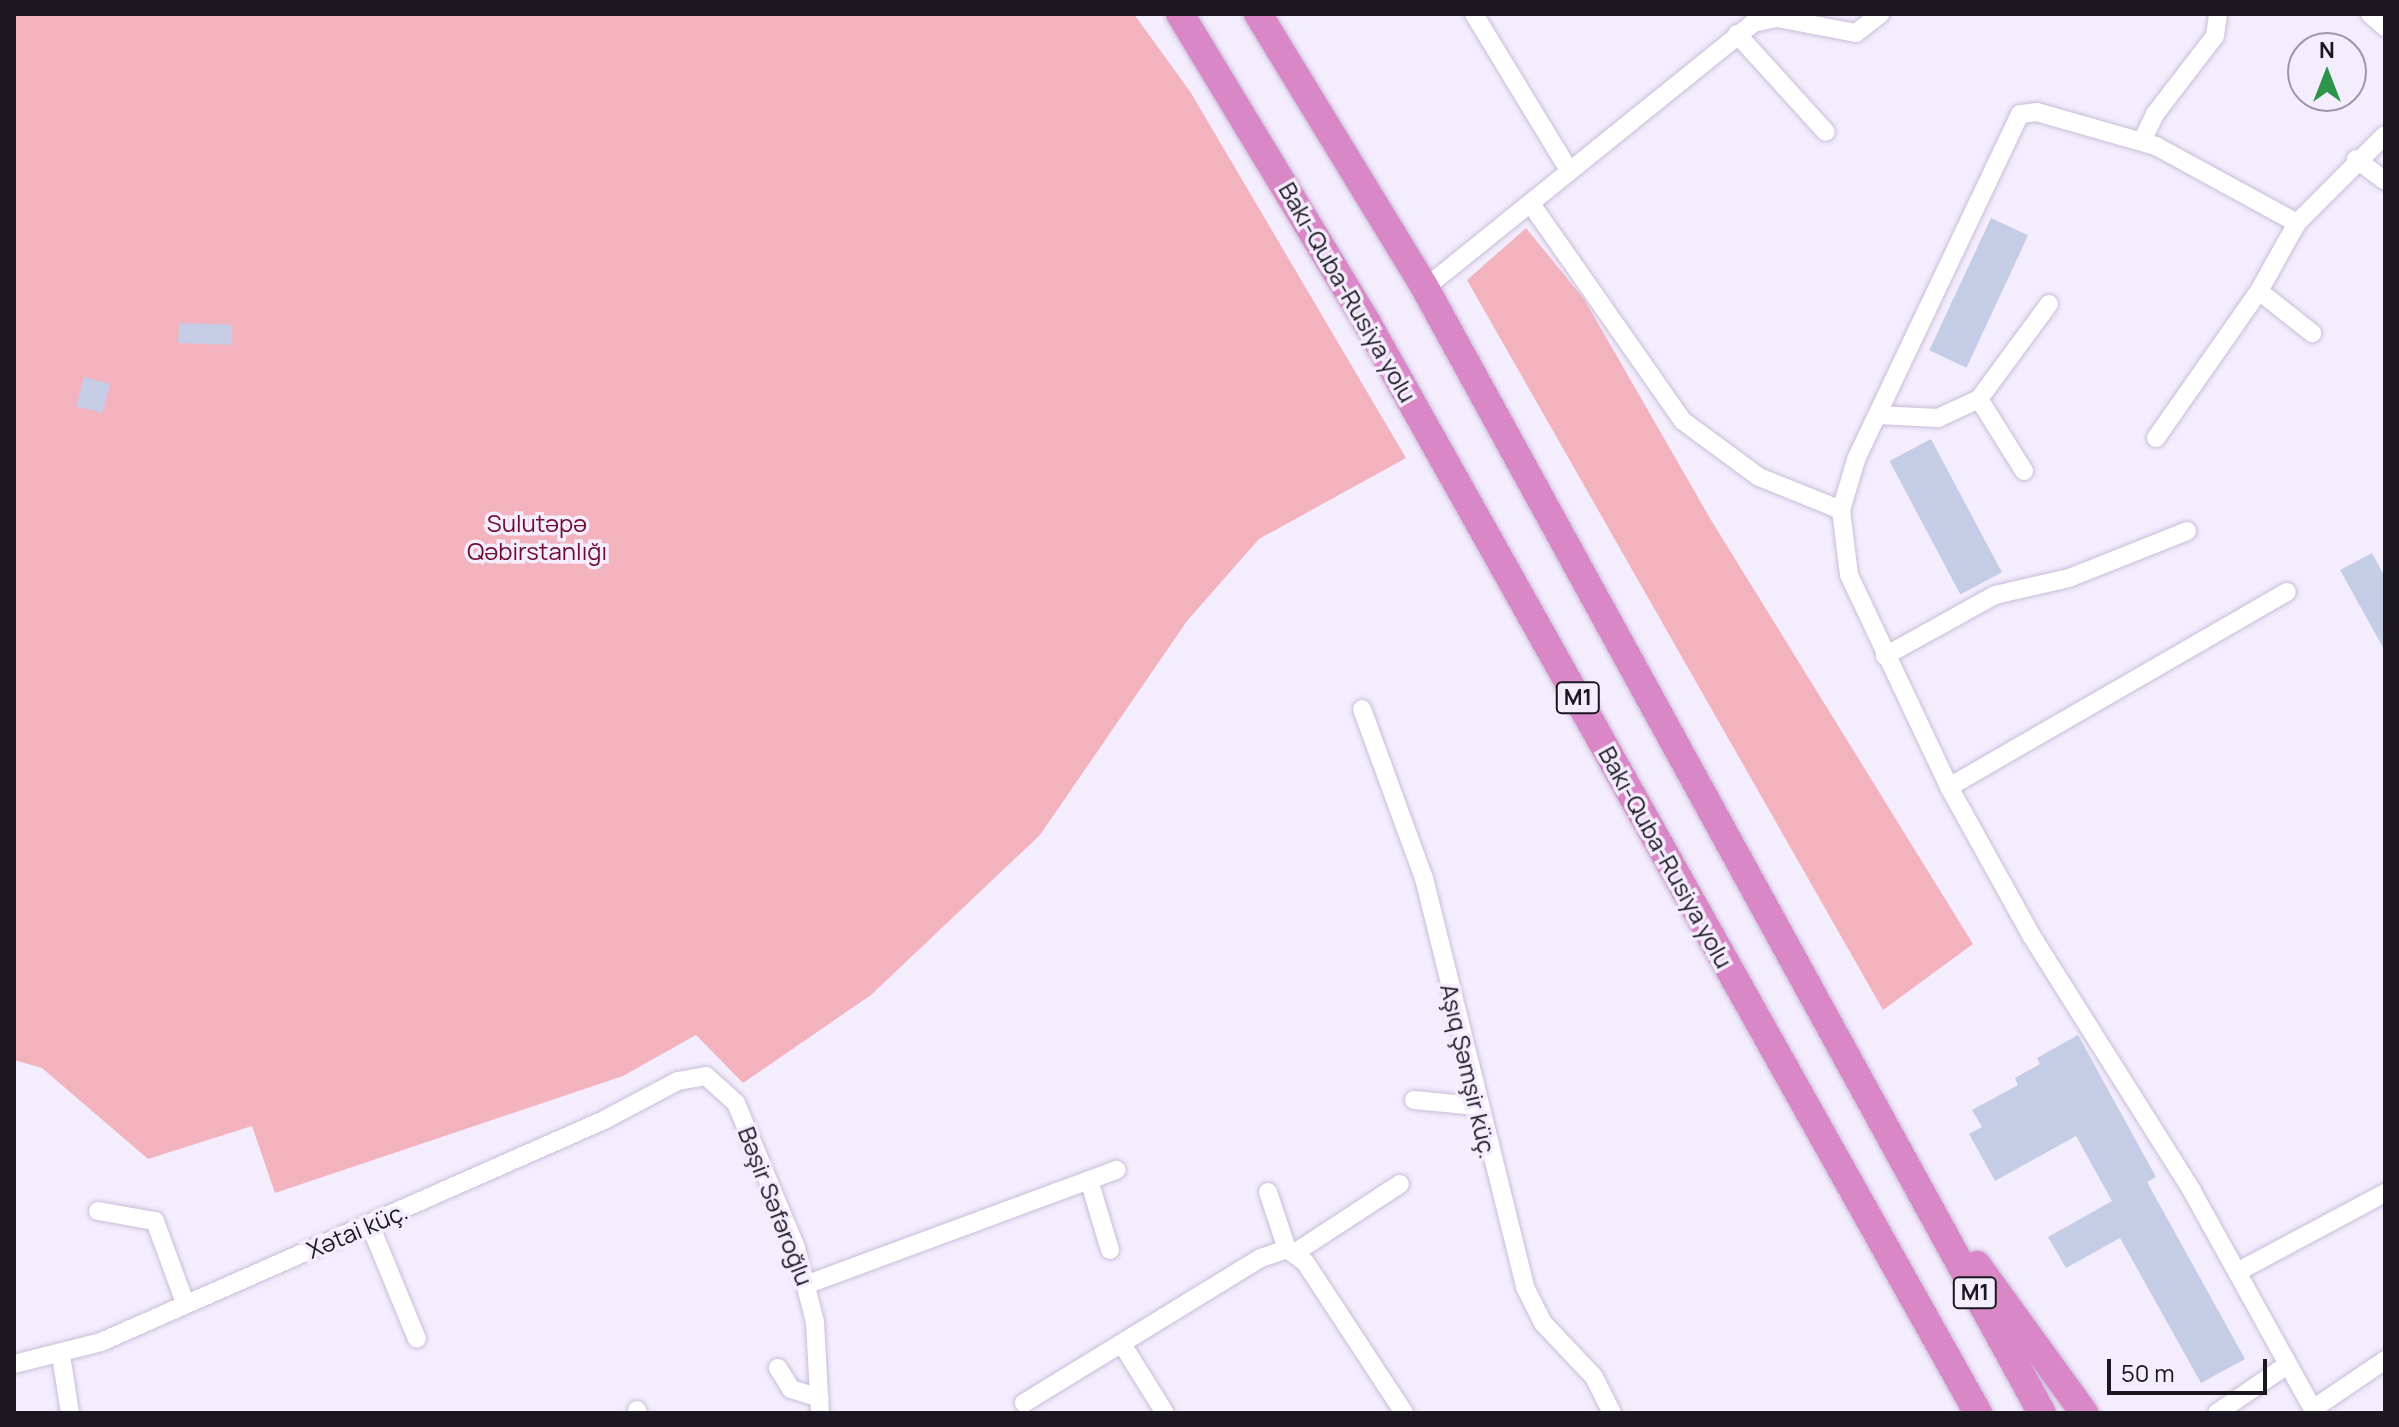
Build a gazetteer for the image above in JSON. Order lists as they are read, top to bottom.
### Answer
{
  "streets": {
    "highway": ["Bakı-Quba-Rusiya yolu", "M1"],
    "street": ["Aşıq Şəmşir küç.", "Bəşir Səfəroğlu", "Xətai küç."]
  },
  "crossings": [
    ["Bəşir Səfəroğlu", "Xətai küç."]
  ],
  "parks": ["Sulutəpə Qəbirstanlığı"],
  "scale_bar": "50 m",
  "north": "top"
}
